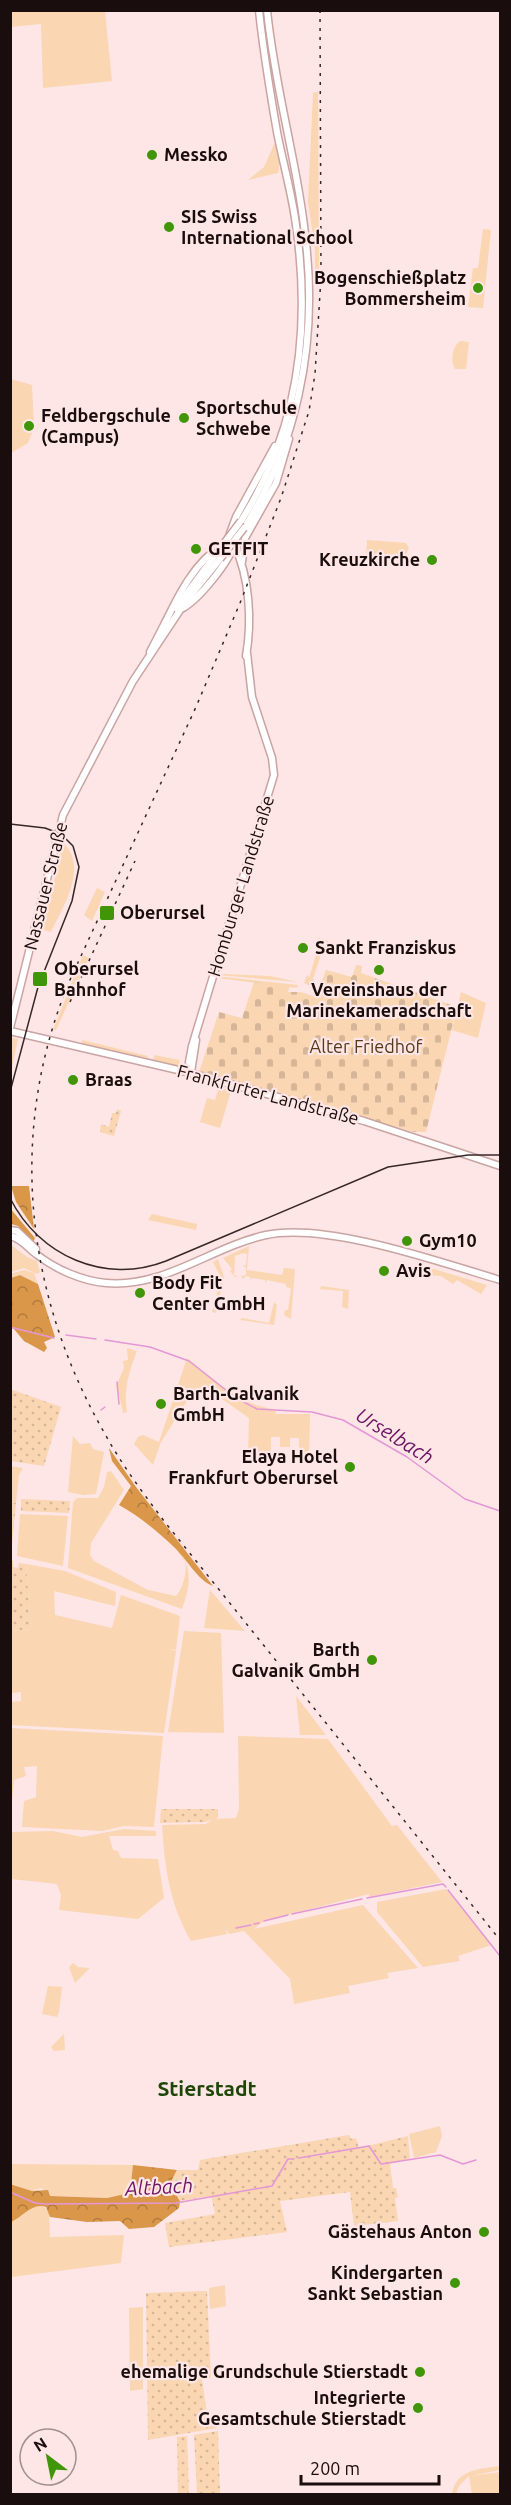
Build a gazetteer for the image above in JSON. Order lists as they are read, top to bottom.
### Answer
{
  "streets": {
    "main road": ["Nassauer Straße", "Homburger Landstraße", "Frankfurter Landstraße"]
  },
  "crossings": [
    ["Nassauer Straße", "Frankfurter Landstraße"],
    ["Homburger Landstraße", "Frankfurter Landstraße"]
  ],
  "districts": ["Stierstadt"],
  "water": ["Urselbach", "Altbach"],
  "parks": ["Alter Friedhof"],
  "places": {
    "other": [
      "Messko",
      "SIS Swiss International School",
      "Bogenschießplatz Bommersheim",
      "Sportschule Schwebe",
      "Feldbergschule (Campus)",
      "GETFIT",
      "Kreuzkirche",
      "Sankt Franziskus",
      "Vereinshaus der Marinekameradschaft",
      "Braas",
      "Gym10",
      "Avis",
      "Body Fit Center GmbH",
      "Barth-Galvanik GmbH",
      "Elaya Hotel Frankfurt Oberursel",
      "Barth Galvanik GmbH",
      "Gästehaus Anton",
      "Kindergarten Sankt Sebastian",
      "ehemalige Grundschule Stierstadt",
      "Integrierte Gesamtschule Stierstadt"
    ],
    "transit": ["Oberursel", "Oberursel Bahnhof"]
  },
  "scale_bar": "200 m",
  "north": "top left"
}
